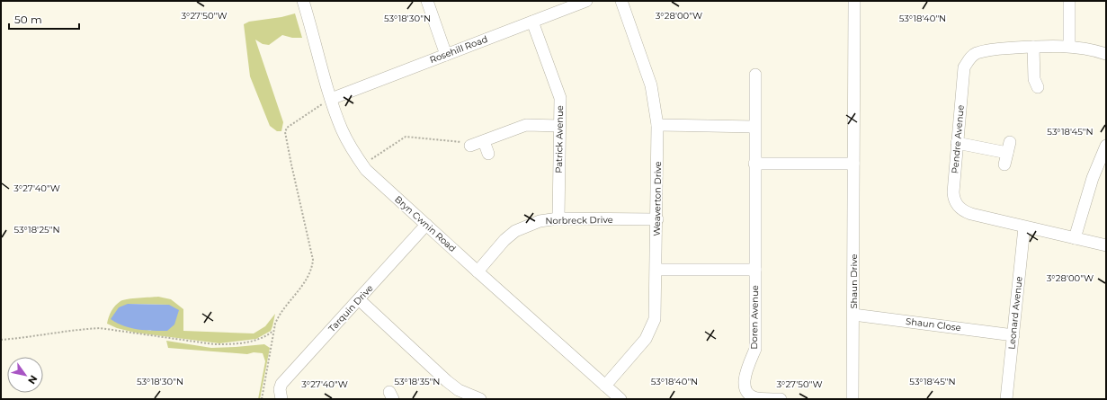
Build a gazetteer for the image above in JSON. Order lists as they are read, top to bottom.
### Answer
{
  "streets": {
    "street": [
      "Rosehill Road",
      "Patrick Avenue",
      "Pendre Avenue",
      "Weaverton Drive",
      "Norbreck Drive",
      "Bryn Cwnin Road",
      "Shaun Drive",
      "Tarquin Drive",
      "Leonard Avenue",
      "Doren Avenue",
      "Shaun Close"
    ]
  },
  "crossings": [
    ["Rosehill Road", "Patrick Avenue"],
    ["Rosehill Road", "Bryn Cwnin Road"],
    ["Patrick Avenue", "Norbreck Drive"],
    ["Pendre Avenue", "Leonard Avenue"],
    ["Weaverton Drive", "Norbreck Drive"],
    ["Weaverton Drive", "Bryn Cwnin Road"],
    ["Norbreck Drive", "Bryn Cwnin Road"],
    ["Bryn Cwnin Road", "Tarquin Drive"],
    ["Shaun Drive", "Shaun Close"],
    ["Leonard Avenue", "Shaun Close"]
  ],
  "scale_bar": "50 m",
  "north": "bottom right",
  "coordinates": [
    "3°27'50\"W",
    "3°28'00\"W",
    "53°18'30\"N",
    "53°18'40\"N",
    "53°18'45\"N",
    "3°27'40\"W",
    "53°18'25\"N",
    "53°18'35\"N"
  ]
}
